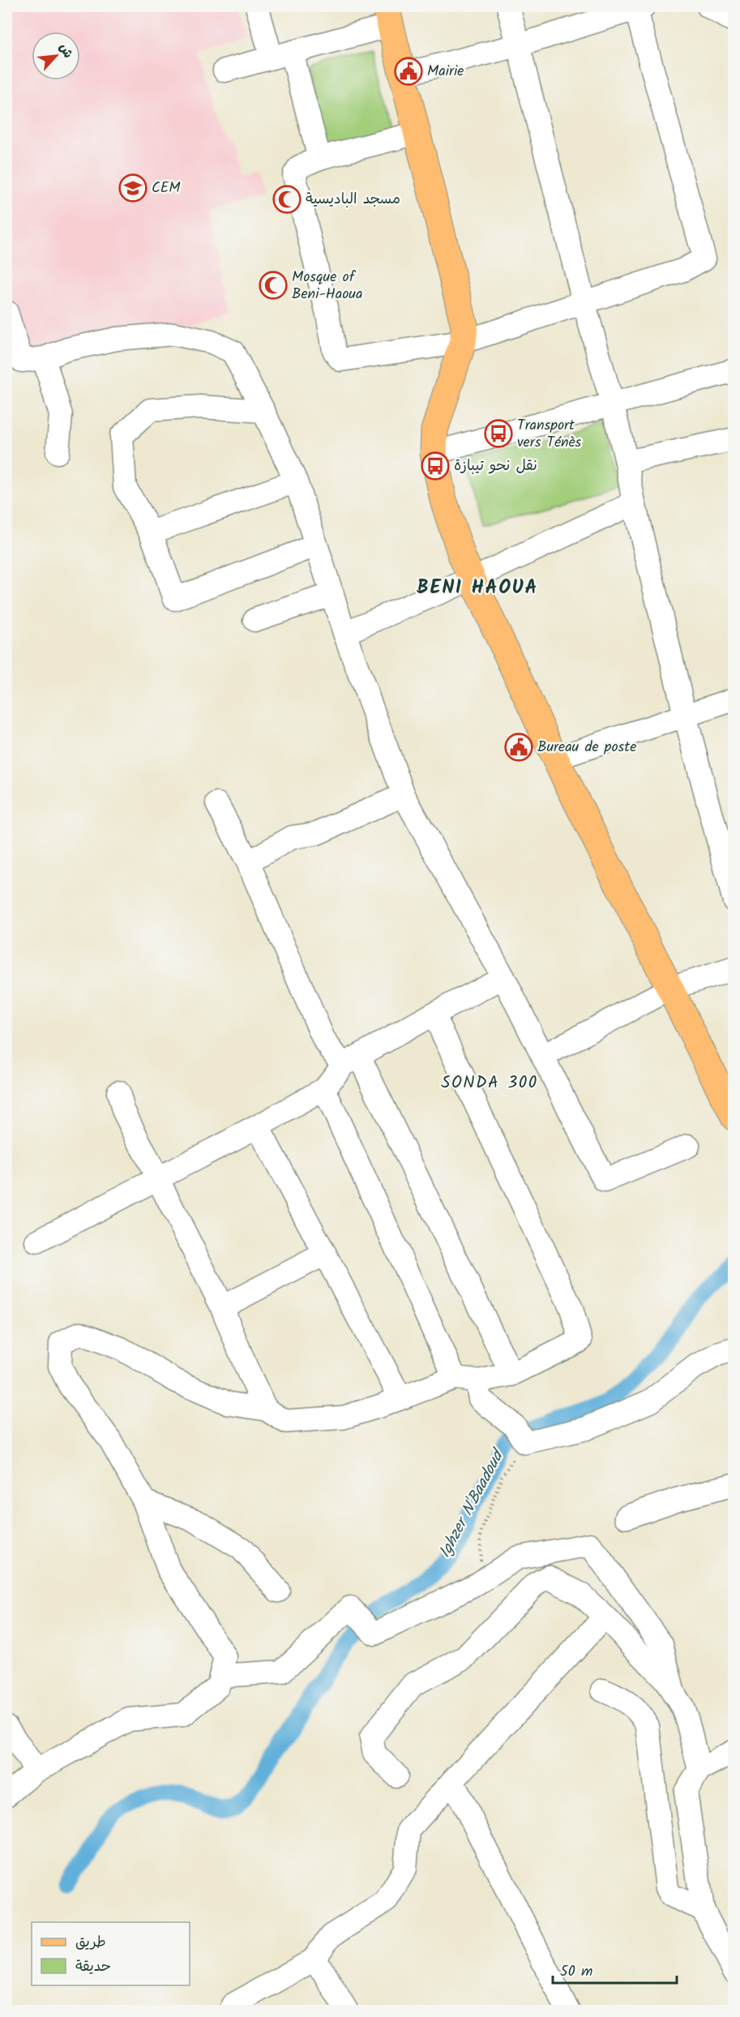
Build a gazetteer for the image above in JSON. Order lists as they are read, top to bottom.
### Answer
{
  "districts": ["BENI HAOUA", "SONDA 300"],
  "water": ["Ighzer N'Baadoud"],
  "places": {
    "public building": ["Mairie", "Bureau de poste"],
    "school or university": ["CEM"],
    "mosque": ["مسجد الباديسية", "Mosque of Beni-Haoua"],
    "bus stop": ["Transport vers Ténès", "نقل نحو تيبازة"]
  },
  "legend": ["طريق", "حديقة"],
  "scale_bar": "50 m",
  "north": "top right"
}
